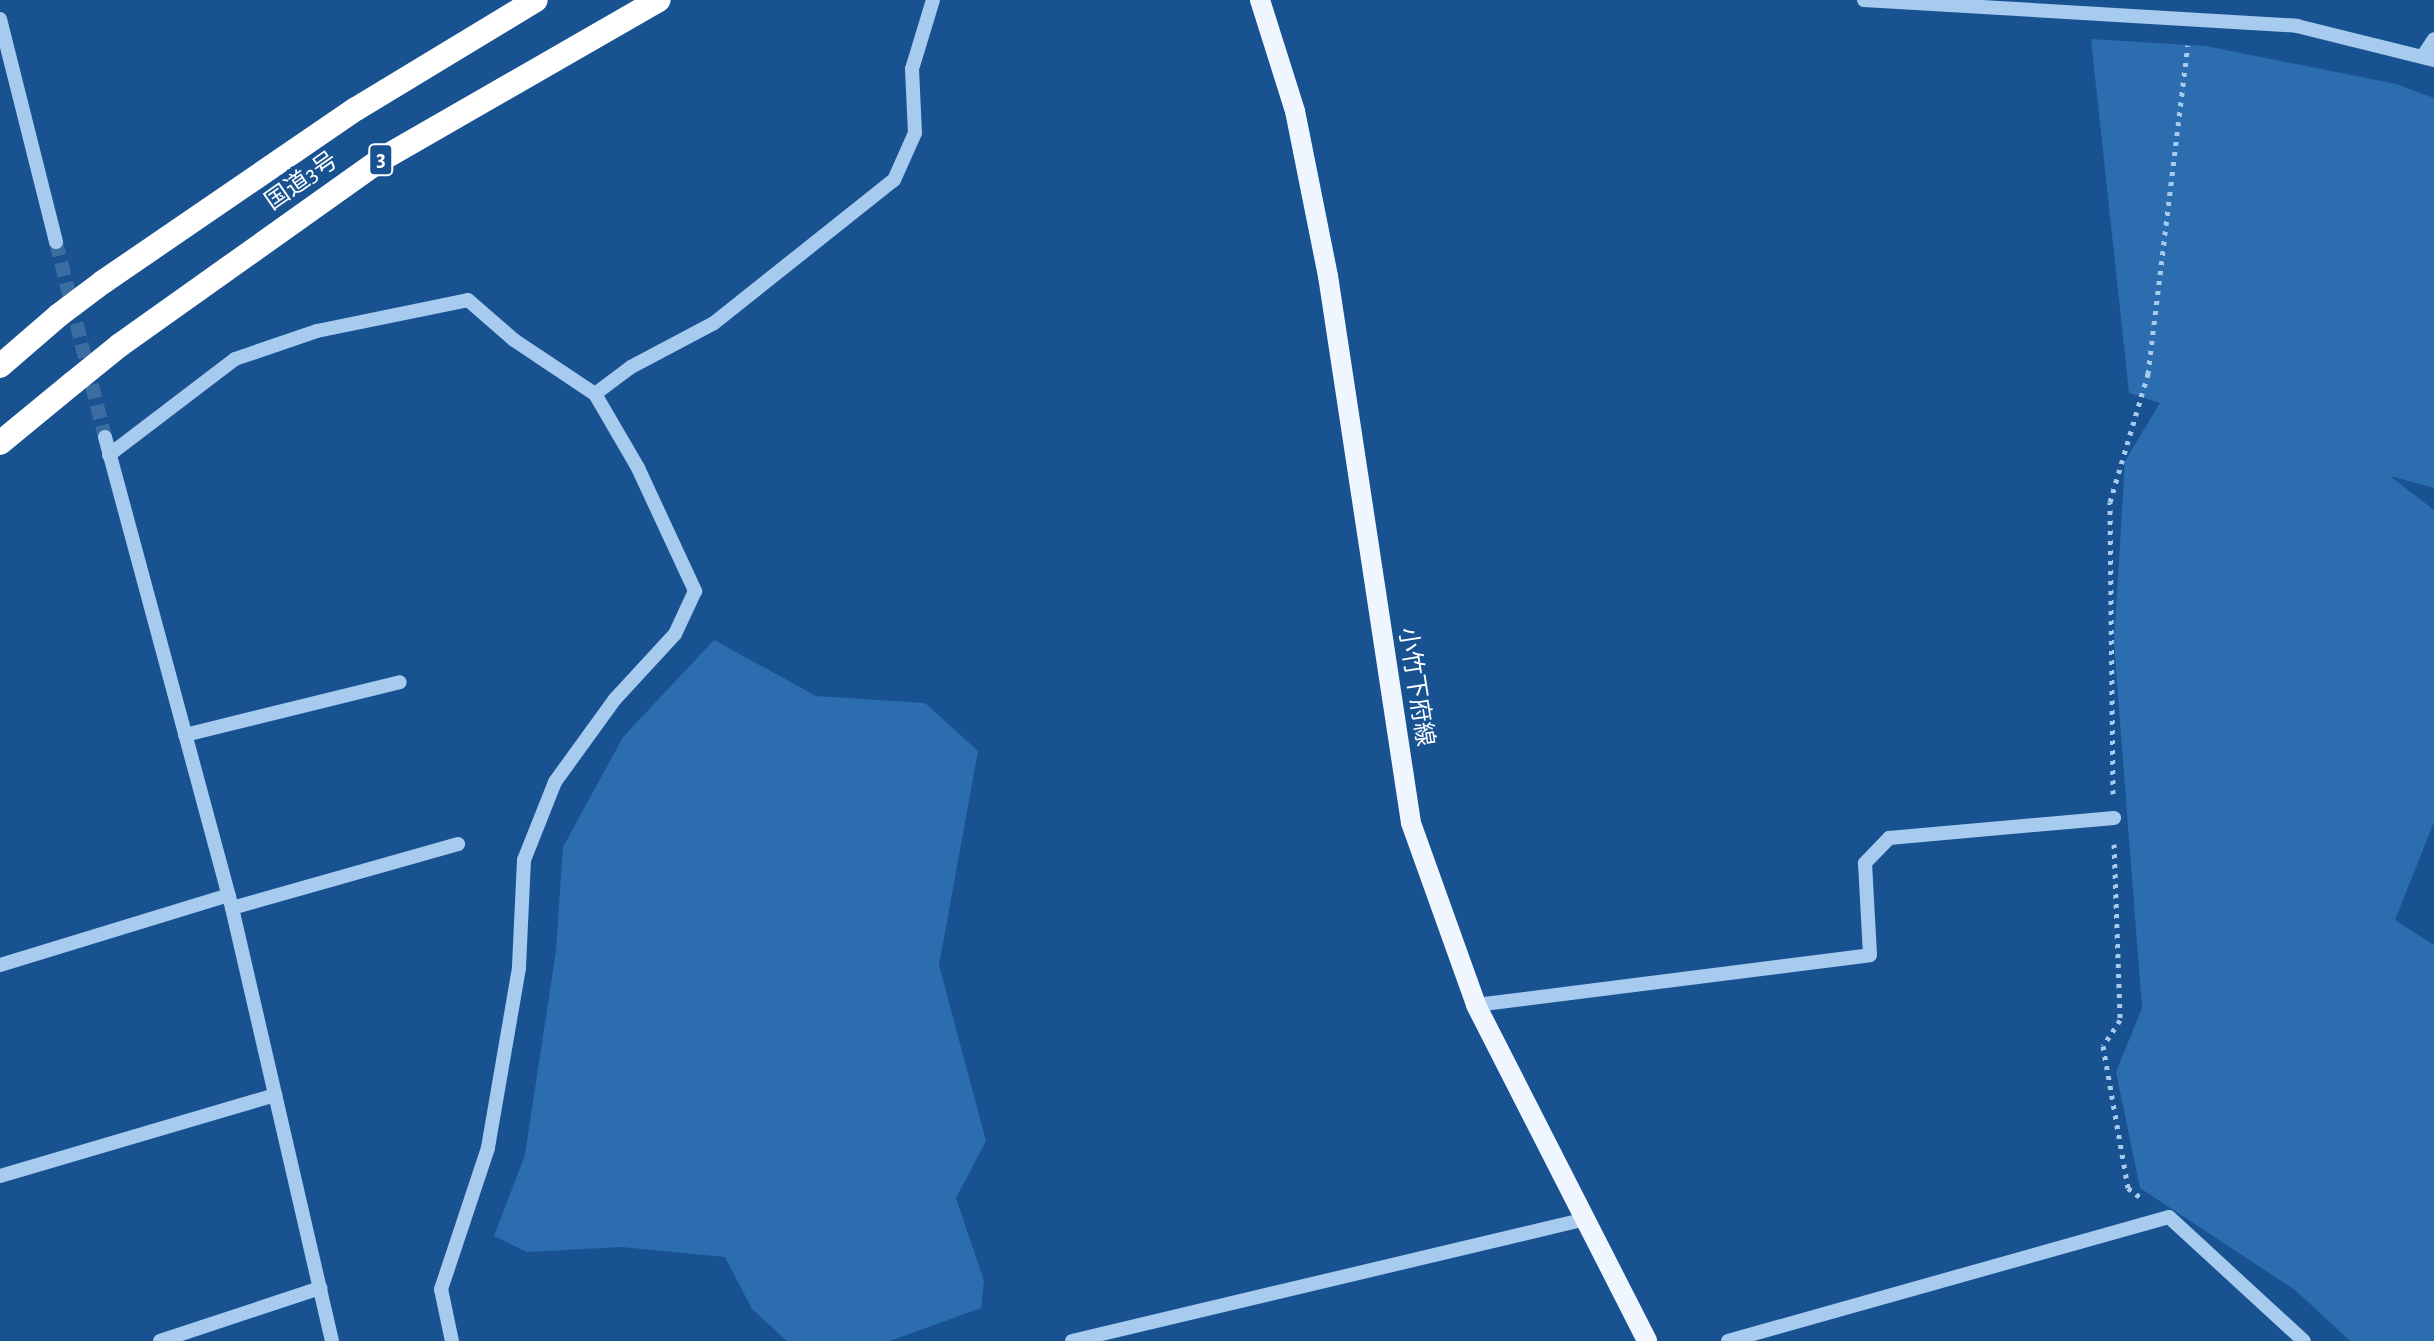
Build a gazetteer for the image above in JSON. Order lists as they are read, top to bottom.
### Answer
{
  "streets": {
    "highway": ["3", "国道3号"],
    "main road": ["小竹下府線"]
  }
}
